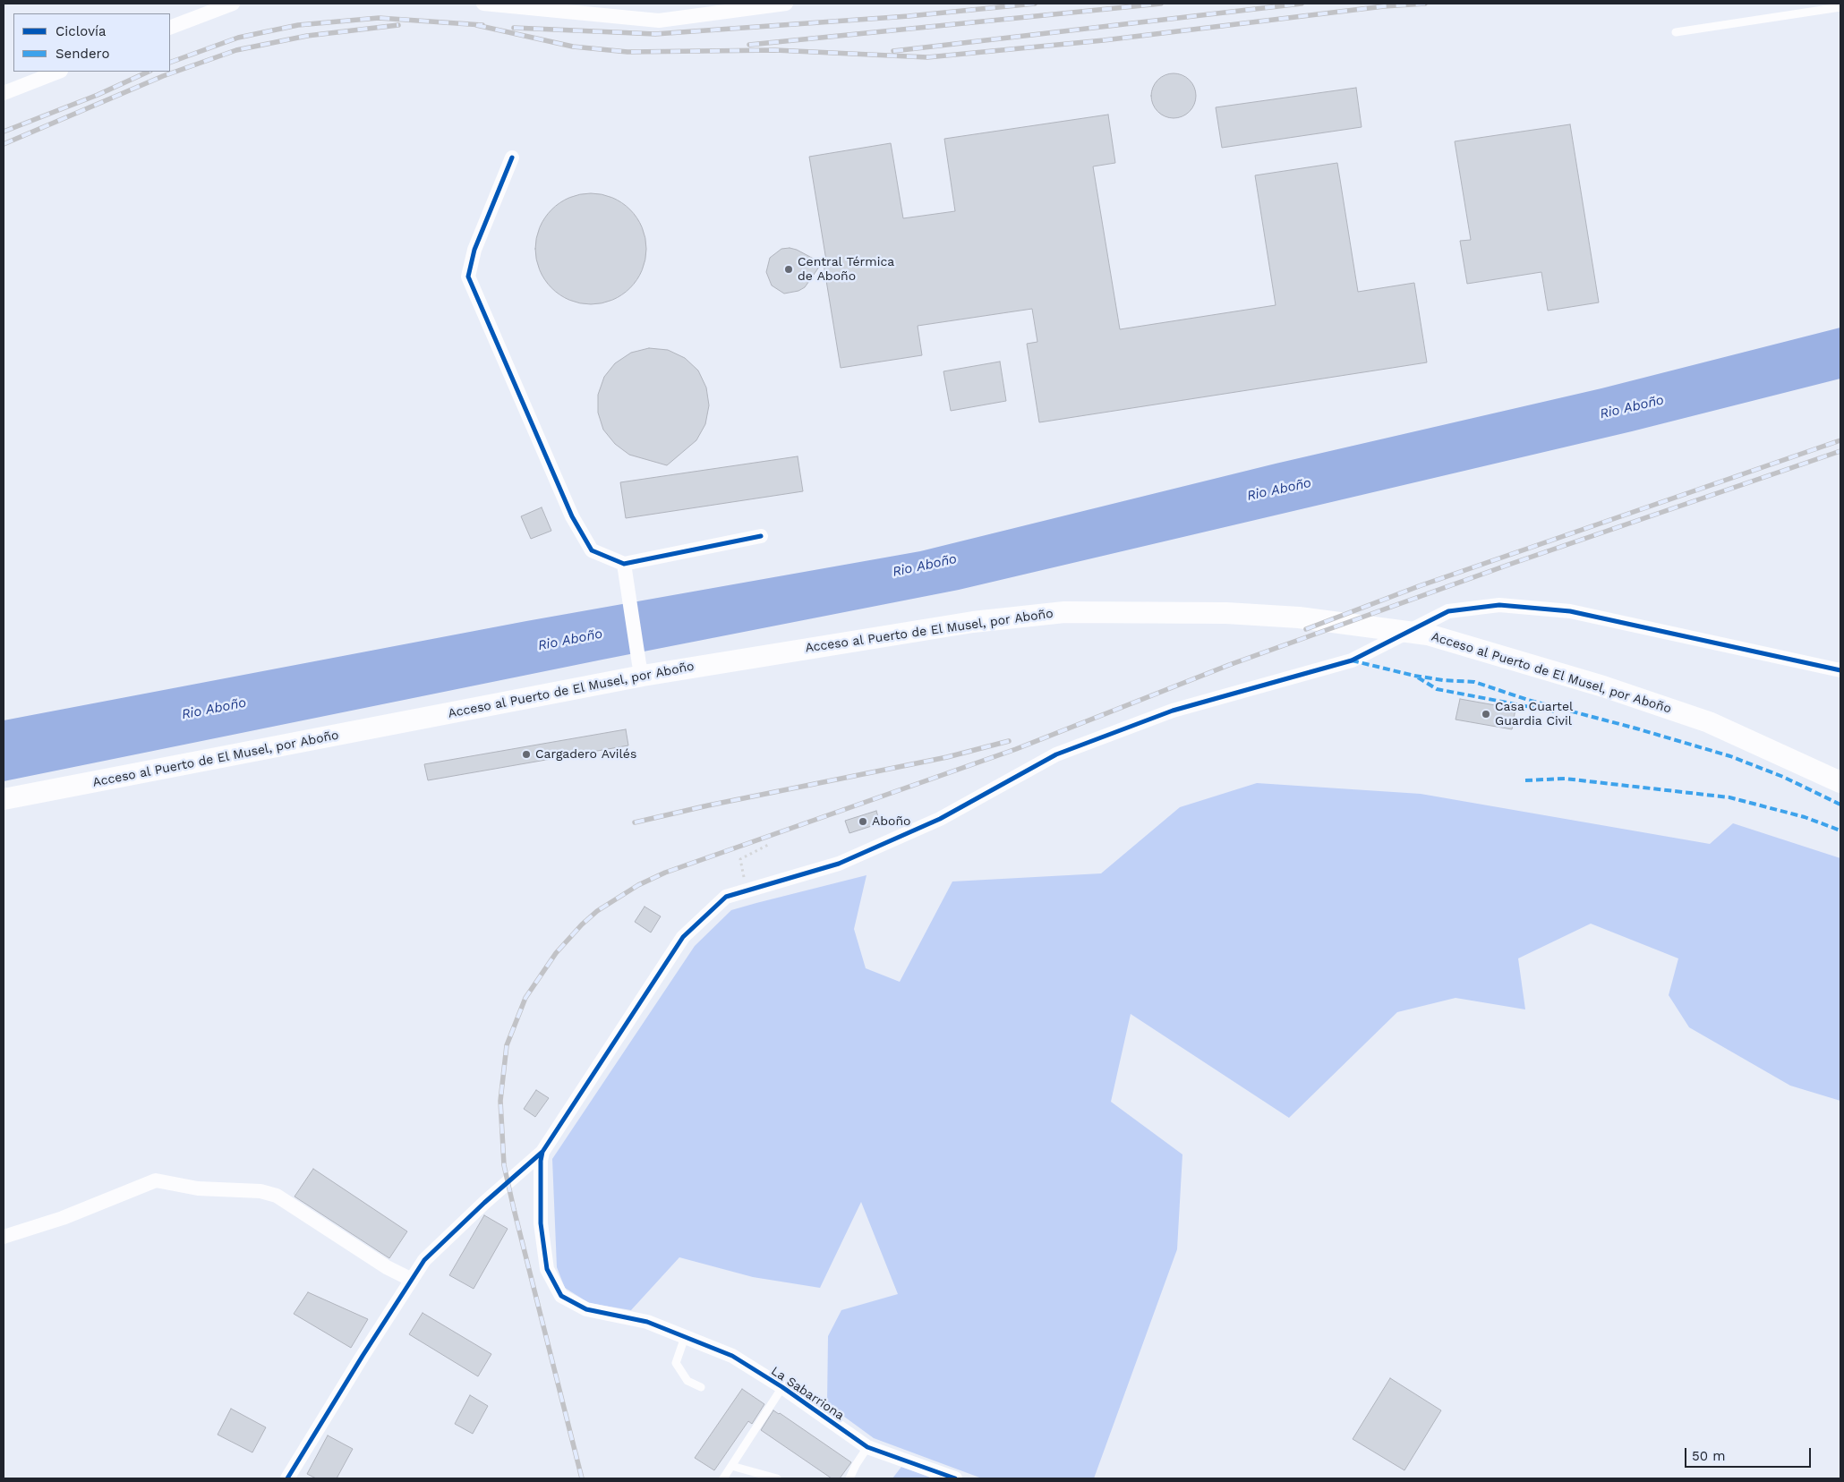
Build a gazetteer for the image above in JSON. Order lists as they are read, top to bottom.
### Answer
{
  "streets": {
    "street": ["Acceso al Puerto de El Musel, por Aboño", "La Sabarriona"]
  },
  "water": ["Rio Aboño"],
  "places": [
    "Central Térmica de Aboño",
    "Casa Cuartel Guardia Civil",
    "Cargadero Avilés",
    "Aboño"
  ],
  "legend": ["Ciclovía", "Sendero"],
  "scale_bar": "50 m"
}
